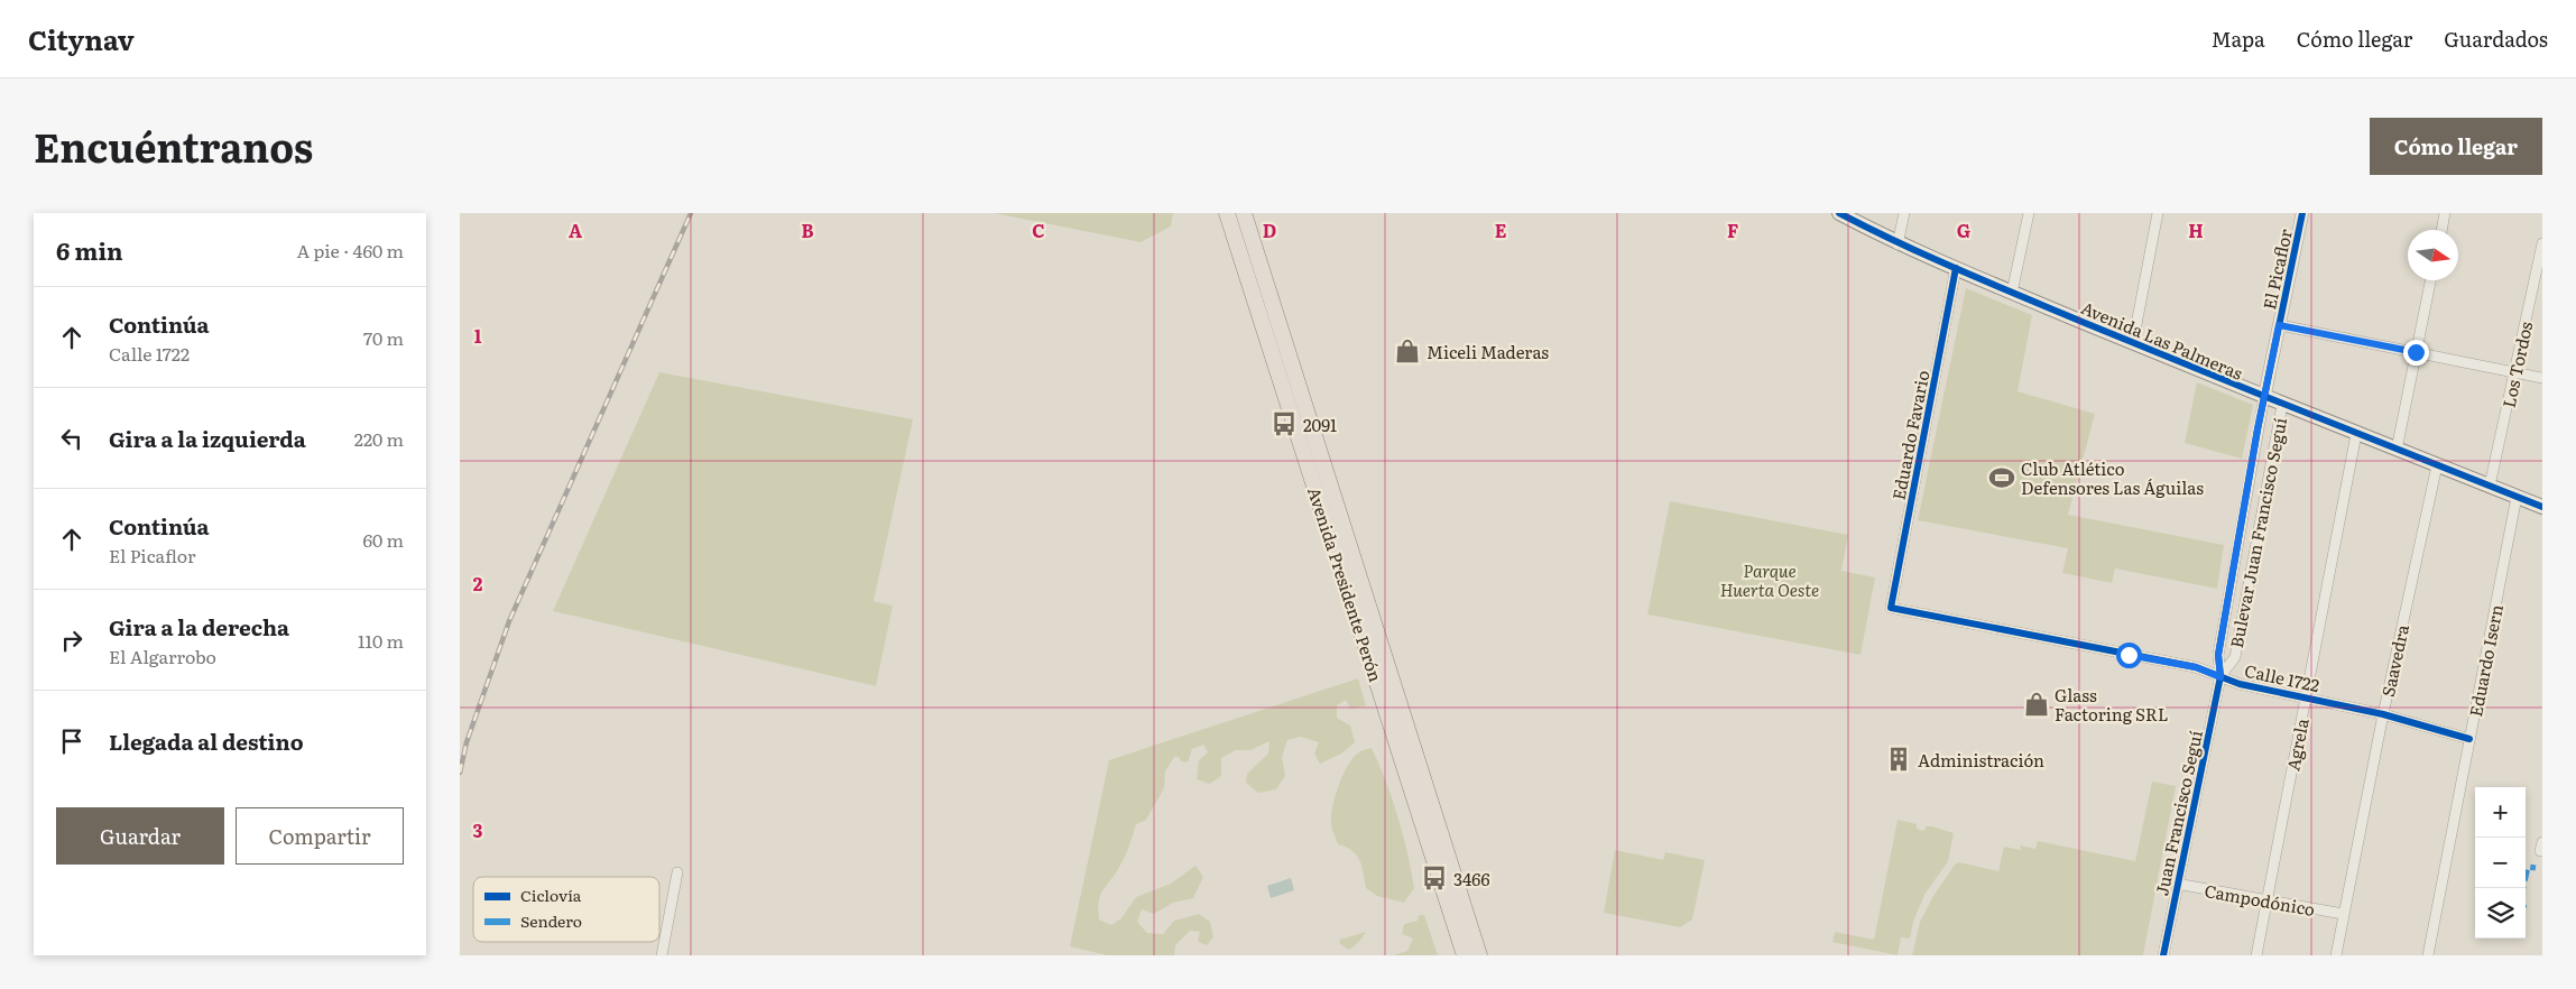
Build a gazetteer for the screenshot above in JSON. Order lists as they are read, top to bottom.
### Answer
{
  "streets": {
    "main road": ["Avenida Las Palmeras", "Avenida Presidente Perón"],
    "street": [
      "El Picaflor",
      "Los Tordos",
      "Eduardo Favario",
      "Bulevar Juan Francisco Seguí",
      "Saavedra",
      "Eduardo Isern",
      "Calle 1722",
      "Agrela",
      "Juan Francisco Seguí",
      "Campodónico"
    ]
  },
  "crossings": [
    ["El Picaflor", "Avenida Las Palmeras"],
    ["El Picaflor", "Bulevar Juan Francisco Seguí"],
    ["Avenida Las Palmeras", "Los Tordos"],
    ["Avenida Las Palmeras", "Eduardo Favario"],
    ["Avenida Las Palmeras", "Bulevar Juan Francisco Seguí"],
    ["Avenida Las Palmeras", "Saavedra"],
    ["Avenida Las Palmeras", "Eduardo Isern"],
    ["Avenida Las Palmeras", "Agrela"],
    ["Eduardo Favario", "Calle 1722"],
    ["Bulevar Juan Francisco Seguí", "Calle 1722"],
    ["Bulevar Juan Francisco Seguí", "Juan Francisco Seguí"],
    ["Saavedra", "Calle 1722"],
    ["Saavedra", "Campodónico"],
    ["Eduardo Isern", "Calle 1722"],
    ["Calle 1722", "Agrela"],
    ["Calle 1722", "Juan Francisco Seguí"],
    ["Agrela", "Campodónico"],
    ["Juan Francisco Seguí", "Campodónico"]
  ],
  "parks": ["Parque Huerta Oeste"],
  "places": {
    "shop": ["Miceli Maderas", "Glass Factoring SRL"],
    "bus stop": ["2091", "3466"],
    "sports": ["Club Atlético Defensores Las Águilas"],
    "building": ["Administración"]
  },
  "legend": ["Ciclovía", "Sendero"],
  "north": "right",
  "page": {
    "header": "Citynav",
    "nav": ["Mapa", "Cómo llegar", "Guardados"],
    "title": "Encuéntranos",
    "buttons": [
      "Cómo llegar",
      ["Guardar", "Compartir"]
    ],
    "heading": ["6 min", "A pie · 460 m"],
    "list": [
      ["Continúa", "Calle 1722", "70 m"],
      ["Gira a la izquierda", "220 m"],
      ["Continúa", "El Picaflor", "60 m"],
      ["Gira a la derecha", "El Algarrobo", "110 m"],
      "Llegada al destino"
    ],
    "map_buttons": ["+", "−"]
  },
  "grid": {
    "columns": [
      "A",
      "B",
      "C",
      "D",
      "E",
      "F",
      "G",
      "H"
    ],
    "rows": ["1", "2", "3"]
  }
}
